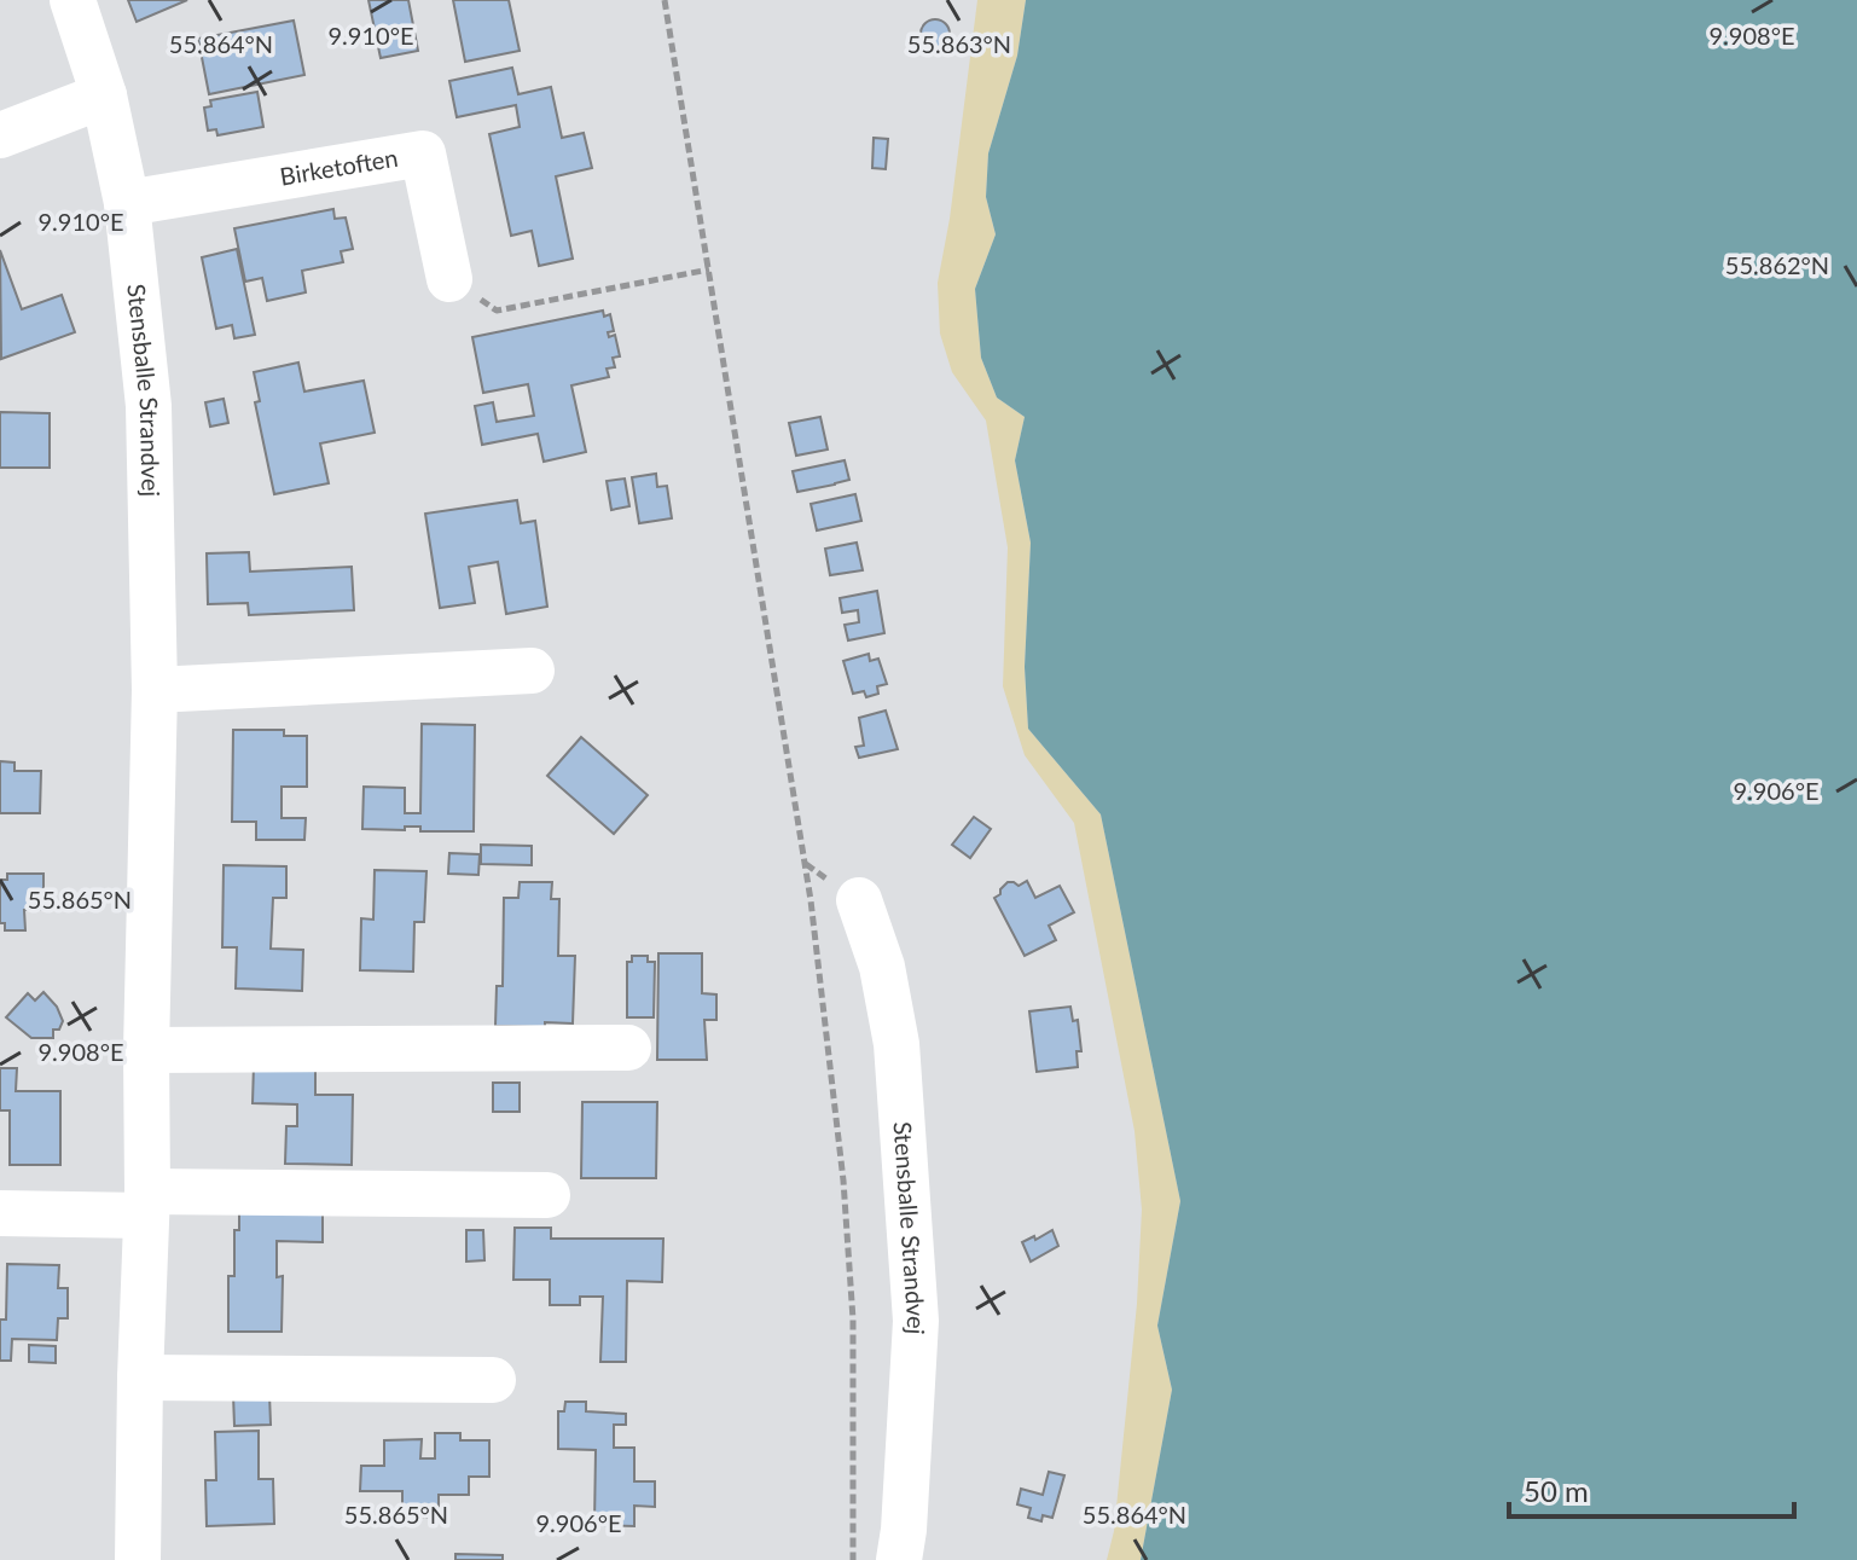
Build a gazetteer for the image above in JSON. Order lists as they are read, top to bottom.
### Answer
{
  "streets": {
    "street": ["Birketoften", "Stensballe Strandvej"]
  },
  "crossings": [
    ["Birketoften", "Stensballe Strandvej"]
  ],
  "scale_bar": "50 m",
  "coordinates": [
    "9.910°E",
    "9.908°E",
    "55.864°N",
    "55.863°N",
    "55.862°N",
    "9.906°E",
    "55.865°N"
  ]
}
